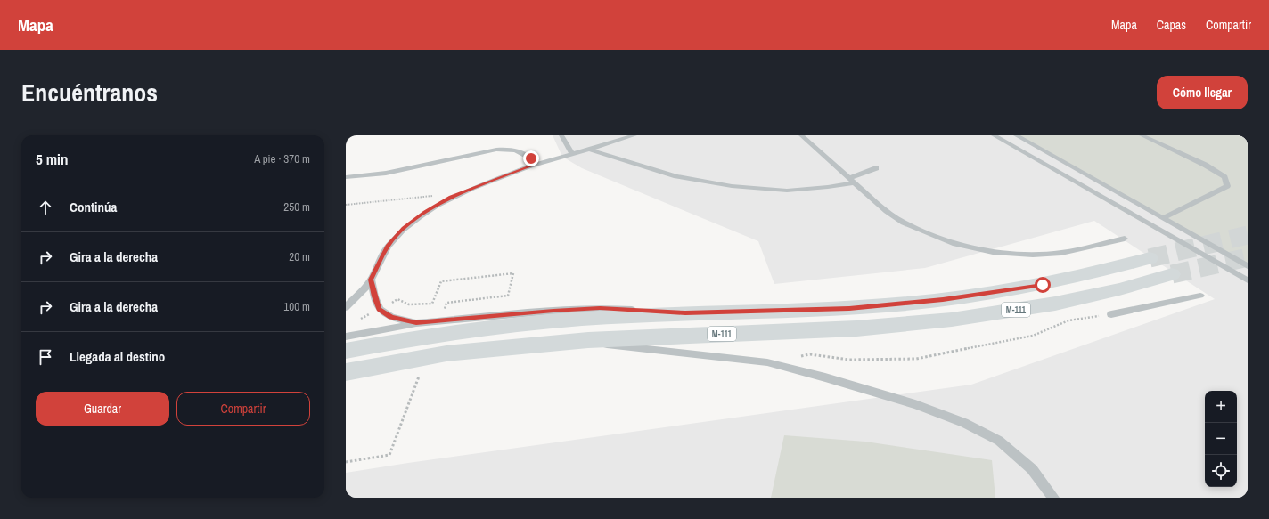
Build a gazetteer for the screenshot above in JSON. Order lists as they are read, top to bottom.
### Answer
{
  "streets": {
    "main road": ["M-111"]
  },
  "page": {
    "header": "Mapa",
    "nav": ["Mapa", "Capas", "Compartir"],
    "title": "Encuéntranos",
    "buttons": [
      "Cómo llegar",
      ["Guardar", "Compartir"]
    ],
    "heading": ["5 min", "A pie · 370 m"],
    "list": [
      ["Continúa", "250 m"],
      ["Gira a la derecha", "20 m"],
      ["Gira a la derecha", "100 m"],
      "Llegada al destino"
    ],
    "map_buttons": ["+", "−"]
  }
}
